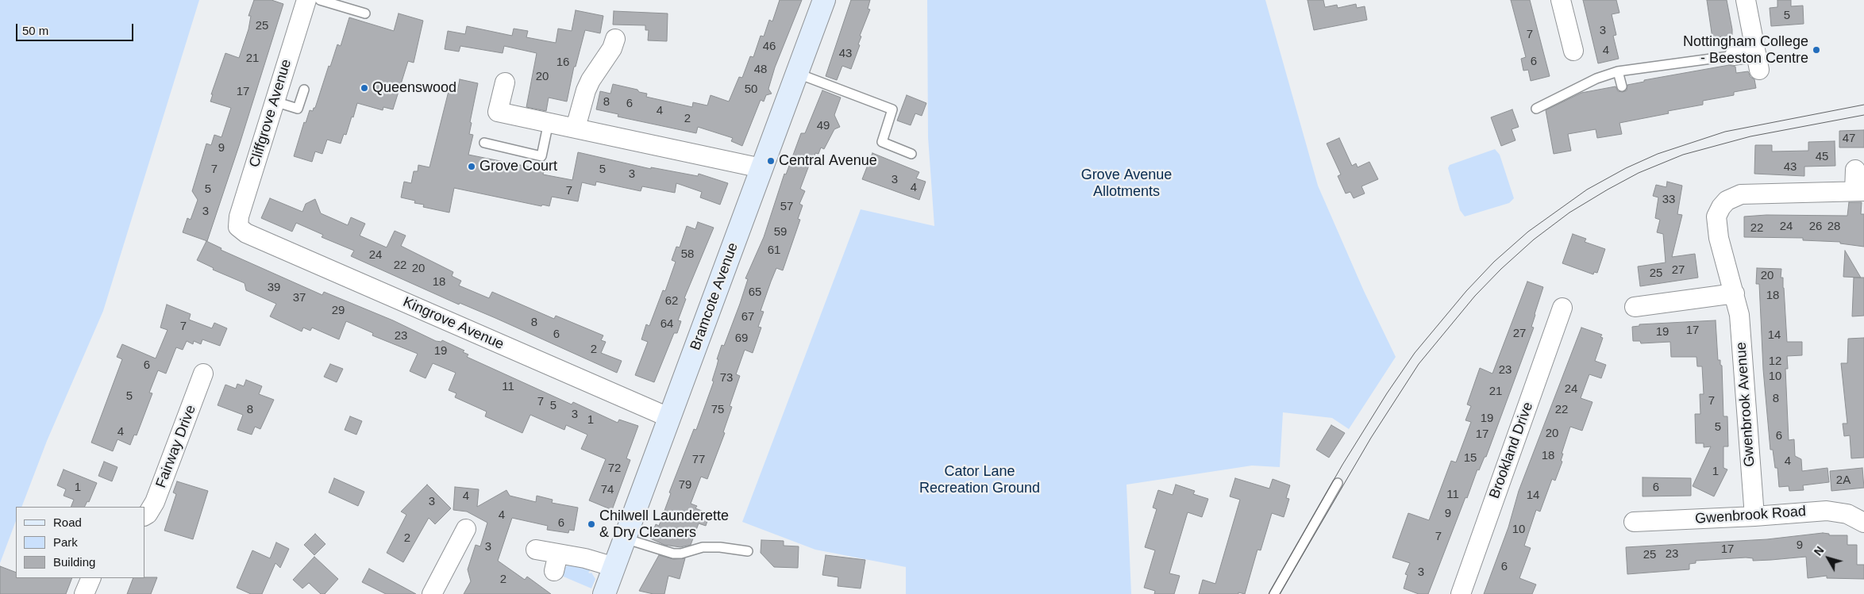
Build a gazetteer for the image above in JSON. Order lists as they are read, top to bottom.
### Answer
{
  "streets": {
    "street": [
      "Cliffgrove Avenue",
      "Bramcote Avenue",
      "Kingrove Avenue",
      "Gwenbrook Avenue",
      "Fairway Drive",
      "Brookland Drive",
      "Gwenbrook Road"
    ]
  },
  "crossings": [
    ["Cliffgrove Avenue", "Kingrove Avenue"],
    ["Bramcote Avenue", "Kingrove Avenue"],
    ["Gwenbrook Avenue", "Gwenbrook Road"]
  ],
  "parks": ["Grove Avenue Allotments", "Cator Lane Recreation Ground"],
  "places": [
    "Nottingham College - Beeston Centre",
    "Queenswood",
    "Central Avenue",
    "Grove Court",
    "Chilwell Launderette & Dry Cleaners"
  ],
  "house_numbers": [
    "5",
    "25",
    "3",
    "7",
    "46",
    "4",
    "43",
    "21",
    "6",
    "16",
    "48",
    "20",
    "50",
    "17",
    "8",
    "6",
    "4",
    "2",
    "49",
    "47",
    "9",
    "45",
    "43",
    "7",
    "5",
    "3",
    "3",
    "4",
    "5",
    "7",
    "33",
    "57",
    "3",
    "24",
    "26",
    "28",
    "22",
    "59",
    "61",
    "58",
    "24",
    "22",
    "20",
    "27",
    "25",
    "20",
    "18",
    "39",
    "65",
    "18",
    "37",
    "62",
    "29",
    "67",
    "8",
    "64",
    "7",
    "17",
    "19",
    "27",
    "6",
    "14",
    "23",
    "69",
    "2",
    "19",
    "12",
    "6",
    "23",
    "10",
    "73",
    "11",
    "24",
    "21",
    "5",
    "8",
    "7",
    "7",
    "5",
    "8",
    "75",
    "22",
    "3",
    "19",
    "1",
    "5",
    "4",
    "20",
    "17",
    "6",
    "18",
    "15",
    "77",
    "4",
    "72",
    "1",
    "2A",
    "79",
    "1",
    "6",
    "74",
    "11",
    "14",
    "4",
    "3",
    "9",
    "4",
    "6",
    "10",
    "7",
    "2",
    "9",
    "3",
    "17",
    "23",
    "25",
    "6",
    "3",
    "2"
  ],
  "legend": ["Road", "Park", "Building"],
  "scale_bar": "50 m",
  "north": "top left"
}
